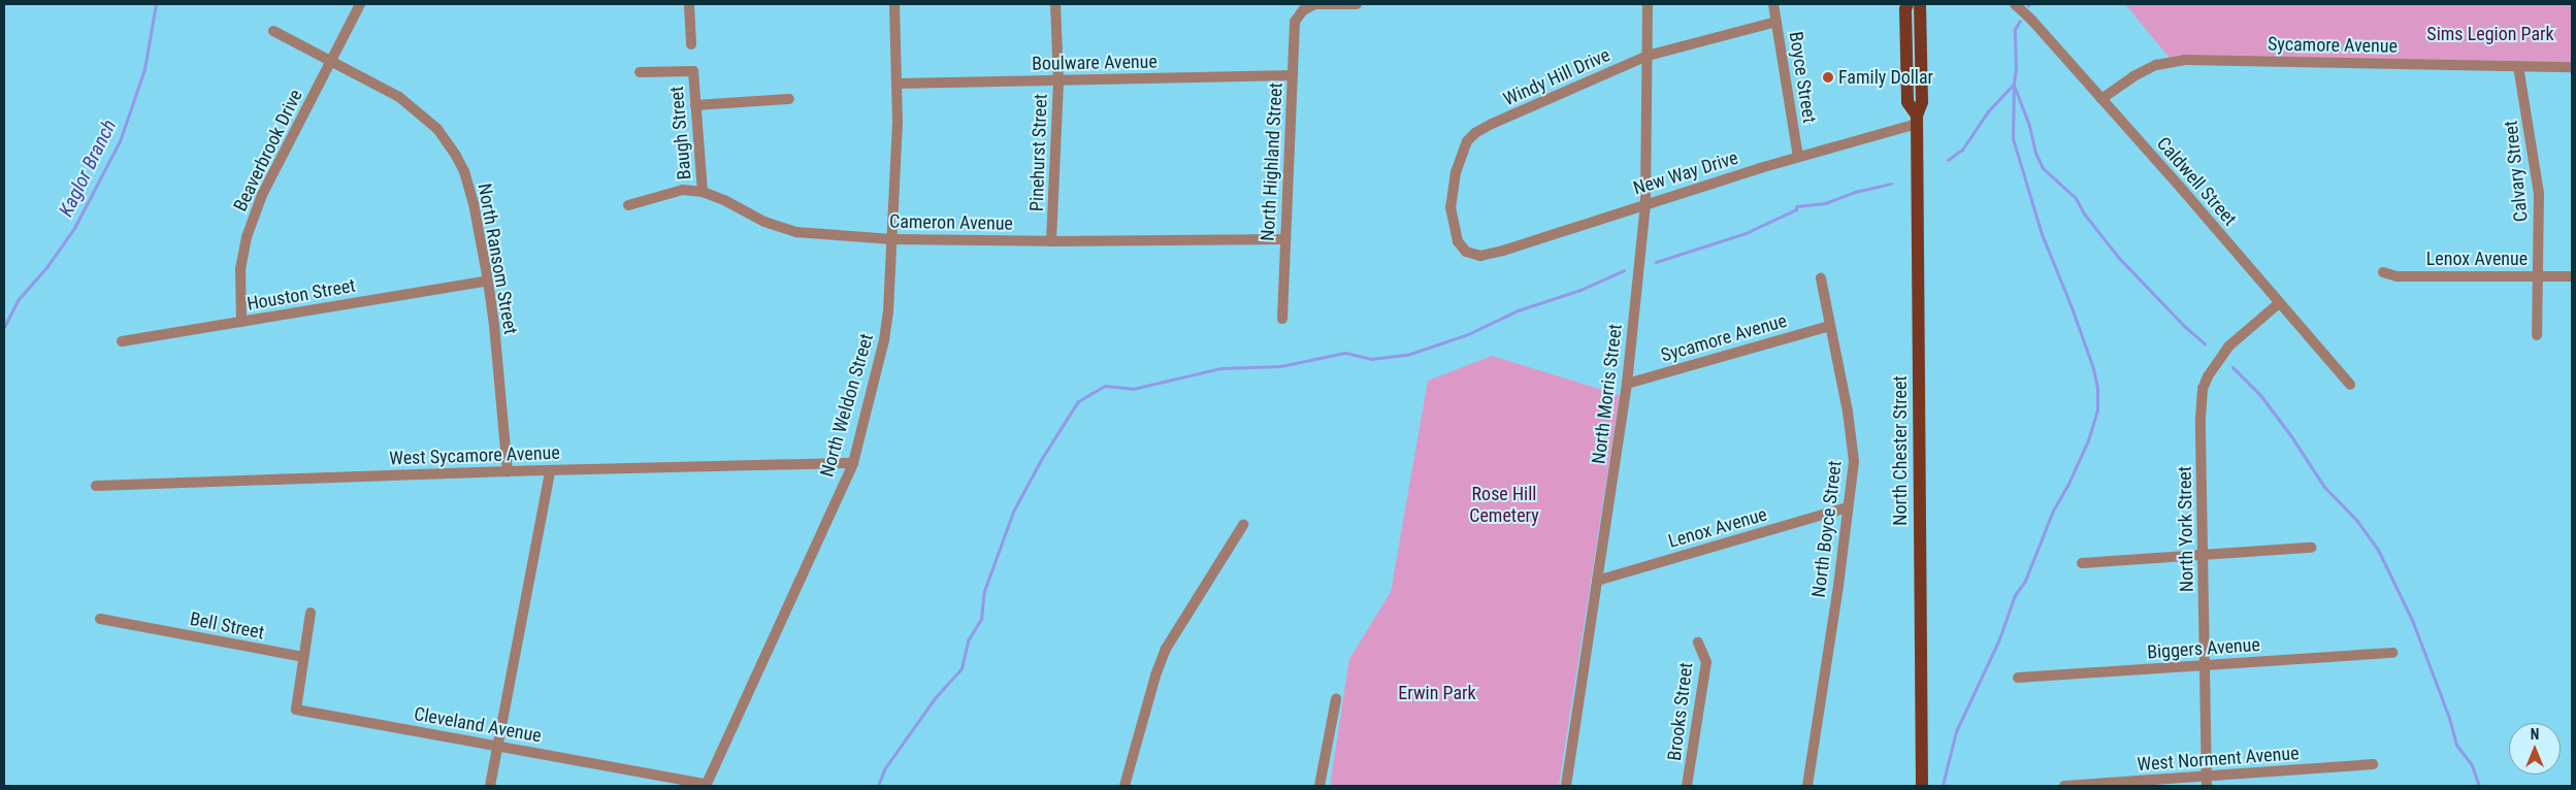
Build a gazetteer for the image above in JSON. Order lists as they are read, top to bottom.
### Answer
{
  "streets": {
    "main road": ["North Chester Street"],
    "street": [
      "Sycamore Avenue",
      "Boulware Avenue",
      "Windy Hill Drive",
      "Boyce Street",
      "Baugh Street",
      "Beaverbrook Drive",
      "Pinehurst Street",
      "North Highland Street",
      "Calvary Street",
      "New Way Drive",
      "Caldwell Street",
      "Cameron Avenue",
      "North Ransom Street",
      "Lenox Avenue",
      "Houston Street",
      "North Morris Street",
      "North Weldon Street",
      "West Sycamore Avenue",
      "North Boyce Street",
      "North York Street",
      "Bell Street",
      "Biggers Avenue",
      "Brooks Street",
      "Cleveland Avenue",
      "West Norment Avenue"
    ]
  },
  "crossings": [
    ["Sycamore Avenue", "Calvary Street"],
    ["Sycamore Avenue", "Caldwell Street"],
    ["Sycamore Avenue", "North Morris Street"],
    ["Sycamore Avenue", "North Boyce Street"],
    ["Boulware Avenue", "Pinehurst Street"],
    ["Boulware Avenue", "North Highland Street"],
    ["Boulware Avenue", "North Weldon Street"],
    ["Windy Hill Drive", "Boyce Street"],
    ["Windy Hill Drive", "New Way Drive"],
    ["Windy Hill Drive", "North Morris Street"],
    ["Boyce Street", "New Way Drive"],
    ["Baugh Street", "Cameron Avenue"],
    ["Beaverbrook Drive", "North Ransom Street"],
    ["Beaverbrook Drive", "Houston Street"],
    ["Pinehurst Street", "Cameron Avenue"],
    ["North Highland Street", "Cameron Avenue"],
    ["Calvary Street", "Lenox Avenue"],
    ["New Way Drive", "North Morris Street"],
    ["New Way Drive", "North Chester Street"],
    ["Caldwell Street", "North York Street"],
    ["Cameron Avenue", "North Weldon Street"],
    ["North Ransom Street", "Houston Street"],
    ["North Ransom Street", "West Sycamore Avenue"],
    ["Lenox Avenue", "North Morris Street"],
    ["Lenox Avenue", "North Boyce Street"],
    ["North Weldon Street", "West Sycamore Avenue"],
    ["North Weldon Street", "Cleveland Avenue"],
    ["North York Street", "Biggers Avenue"],
    ["North York Street", "West Norment Avenue"],
    ["Bell Street", "Cleveland Avenue"]
  ],
  "water": ["Kaglor Branch"],
  "parks": ["Sims Legion Park", "Rose Hill Cemetery", "Erwin Park"],
  "places": ["Family Dollar"],
  "north": "top"
}
